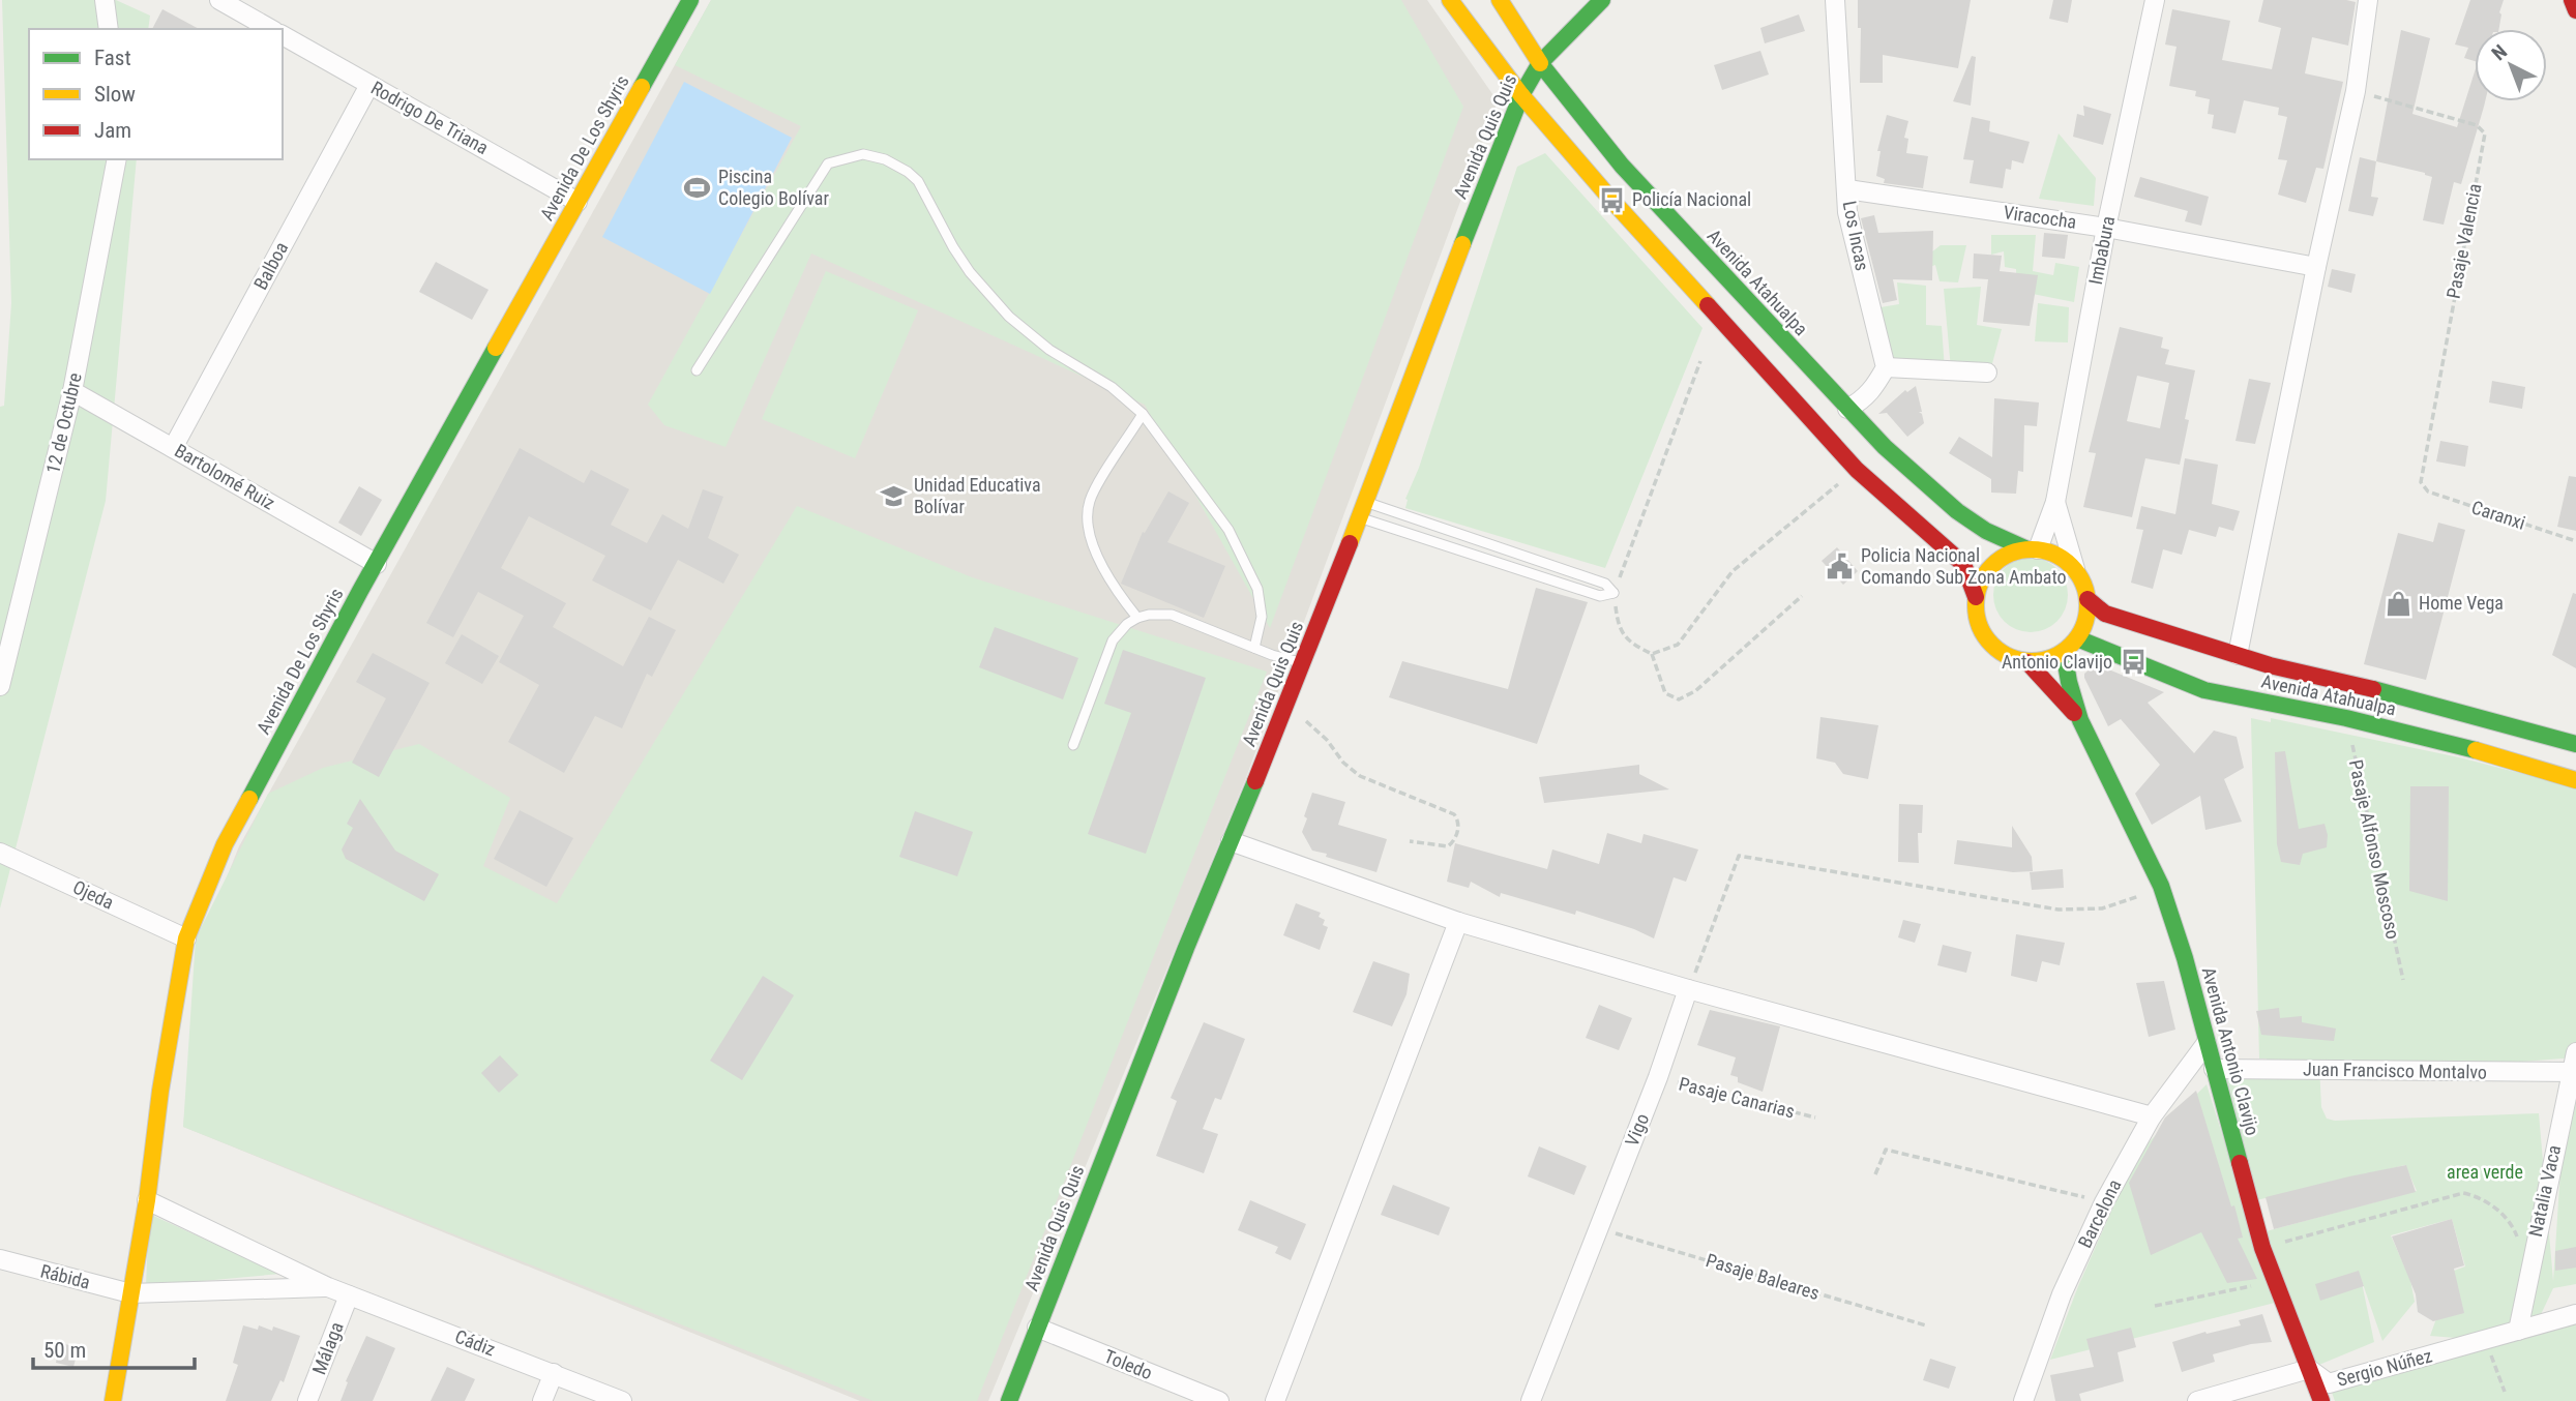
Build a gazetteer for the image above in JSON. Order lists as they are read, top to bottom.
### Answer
{
  "streets": {
    "main road": [
      "Avenida Quis Quis",
      "Avenida De Los Shyris",
      "Avenida Atahualpa",
      "Avenida Antonio Clavijo"
    ],
    "street": [
      "Rodrigo De Triana",
      "Viracocha",
      "Los Incas",
      "Imbabura",
      "Balboa",
      "12 de Octubre",
      "Bartolomé Ruiz",
      "Ojeda",
      "Juan Francisco Montalvo",
      "Vigo",
      "Natalia Vaca",
      "Barcelona",
      "Rábida",
      "Cádiz",
      "Málaga",
      "Toledo",
      "Sergio Núñez"
    ],
    "path": [
      "Pasaje Valencia",
      "Caranxi",
      "Pasaje Alfonso Moscoso",
      "Pasaje Canarias",
      "Pasaje Baleares"
    ]
  },
  "crossings": [
    ["Rodrigo De Triana", "Avenida De Los Shyris"],
    ["Rodrigo De Triana", "Balboa"],
    ["Avenida Quis Quis", "Avenida Atahualpa"],
    ["Avenida Quis Quis", "Toledo"],
    ["Avenida De Los Shyris", "Bartolomé Ruiz"],
    ["Avenida De Los Shyris", "Ojeda"],
    ["Avenida De Los Shyris", "Rábida"],
    ["Avenida De Los Shyris", "Cádiz"],
    ["Viracocha", "Los Incas"],
    ["Viracocha", "Imbabura"],
    ["Pasaje Valencia", "Caranxi"],
    ["Imbabura", "Avenida Atahualpa"],
    ["Imbabura", "Avenida Antonio Clavijo"],
    ["Balboa", "Bartolomé Ruiz"],
    ["Avenida Atahualpa", "Pasaje Alfonso Moscoso"],
    ["Avenida Atahualpa", "Avenida Antonio Clavijo"],
    ["12 de Octubre", "Bartolomé Ruiz"],
    ["Avenida Antonio Clavijo", "Juan Francisco Montalvo"],
    ["Avenida Antonio Clavijo", "Barcelona"],
    ["Avenida Antonio Clavijo", "Sergio Núñez"],
    ["Juan Francisco Montalvo", "Natalia Vaca"],
    ["Pasaje Canarias", "Vigo"],
    ["Vigo", "Pasaje Baleares"],
    ["Natalia Vaca", "Sergio Núñez"],
    ["Rábida", "Cádiz"],
    ["Cádiz", "Málaga"]
  ],
  "parks": ["area verde"],
  "places": {
    "sports": ["Piscina Colegio Bolívar"],
    "bus stop": ["Policía Nacional", "Antonio Clavijo"],
    "school or university": ["Unidad Educativa Bolívar"],
    "public building": ["Policia Nacional Comando Sub Zona Ambato"],
    "shop": ["Home Vega"]
  },
  "legend": ["Fast", "Slow", "Jam"],
  "scale_bar": "50 m",
  "north": "top left"
}
